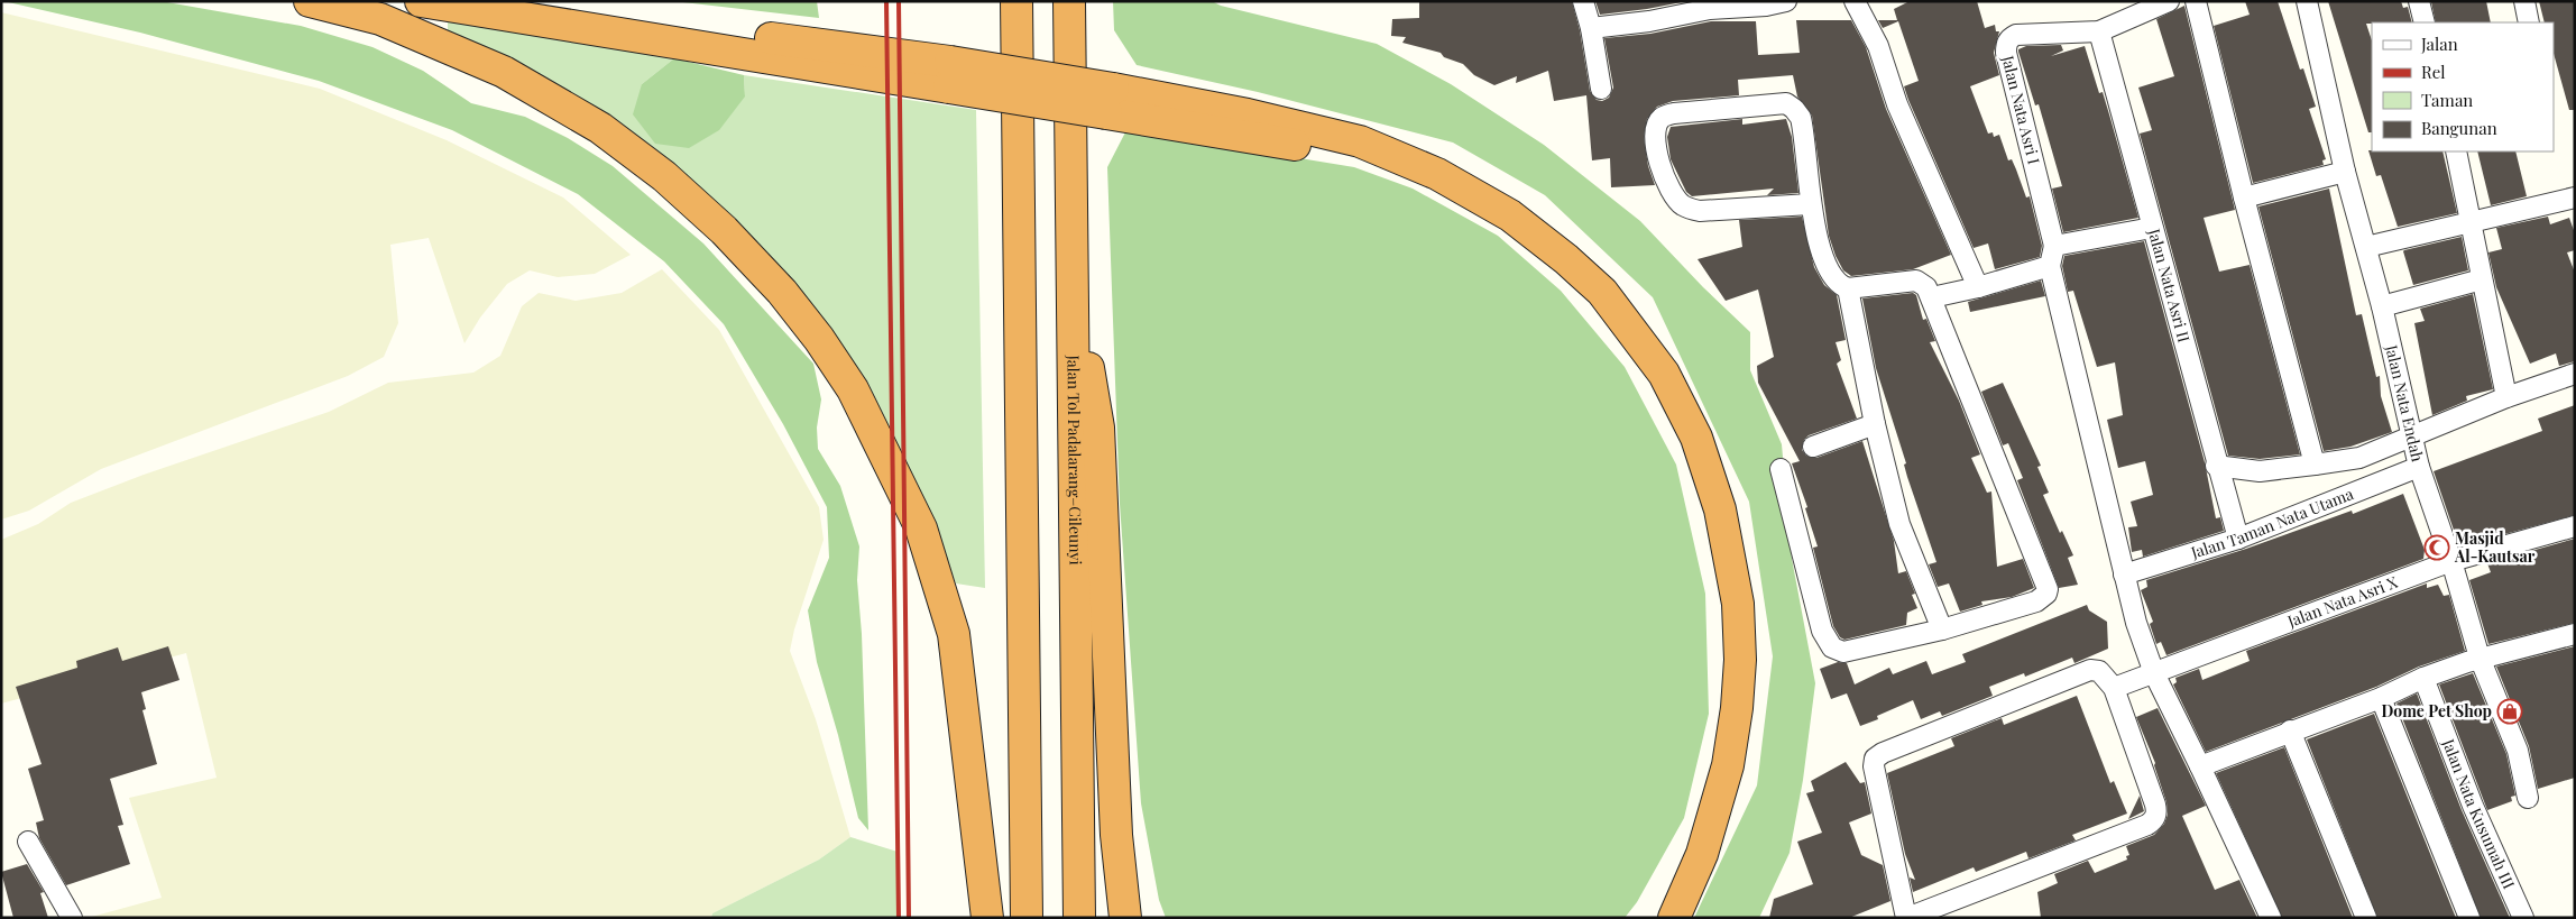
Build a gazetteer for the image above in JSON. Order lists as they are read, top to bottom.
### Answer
{
  "streets": {
    "highway": ["Jalan Tol Padalarang–Cileunyi"],
    "street": [
      "Jalan Nata Asri I",
      "Jalan Nata Asri II",
      "Jalan Nata Endah",
      "Jalan Taman Nata Utama",
      "Jalan Nata Asri X",
      "Jalan Nata Kusumah III"
    ]
  },
  "crossings": [
    ["Jalan Nata Asri I", "Jalan Nata Asri II"],
    ["Jalan Nata Asri II", "Jalan Taman Nata Utama"],
    ["Jalan Nata Endah", "Jalan Taman Nata Utama"],
    ["Jalan Nata Endah", "Jalan Nata Asri X"]
  ],
  "places": {
    "mosque": ["Masjid Al-Kautsar"],
    "shop": ["Dome Pet Shop"]
  },
  "legend": [
    "Jalan",
    "Rel",
    "Taman",
    "Bangunan"
  ]
}
